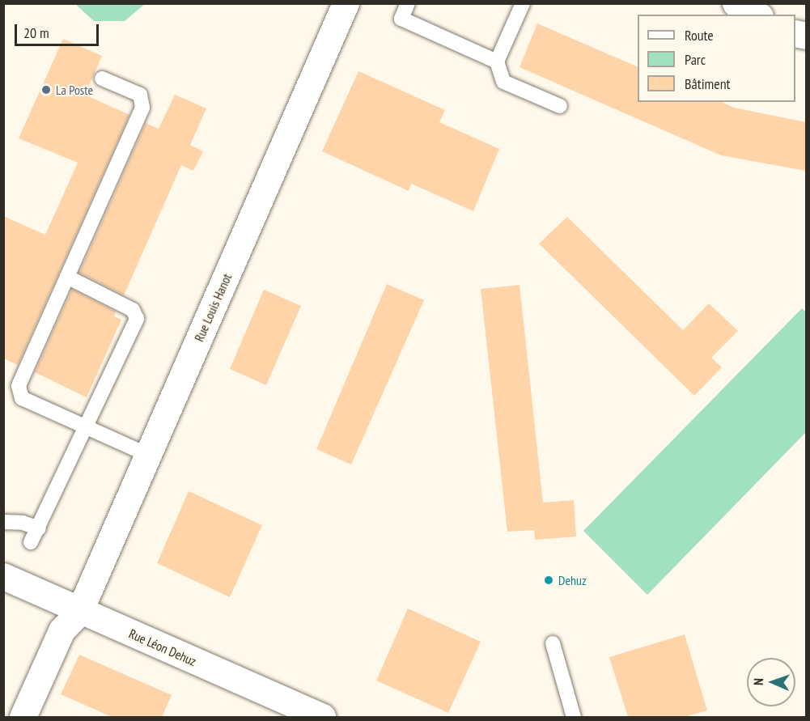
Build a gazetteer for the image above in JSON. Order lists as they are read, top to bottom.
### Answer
{
  "streets": {
    "street": ["Rue Louis Hanot", "Rue Léon Dehuz"]
  },
  "crossings": [
    ["Rue Louis Hanot", "Rue Léon Dehuz"]
  ],
  "places": ["La Poste", "Dehuz"],
  "legend": ["Route", "Parc", "Bâtiment"],
  "scale_bar": "20 m",
  "north": "left"
}
